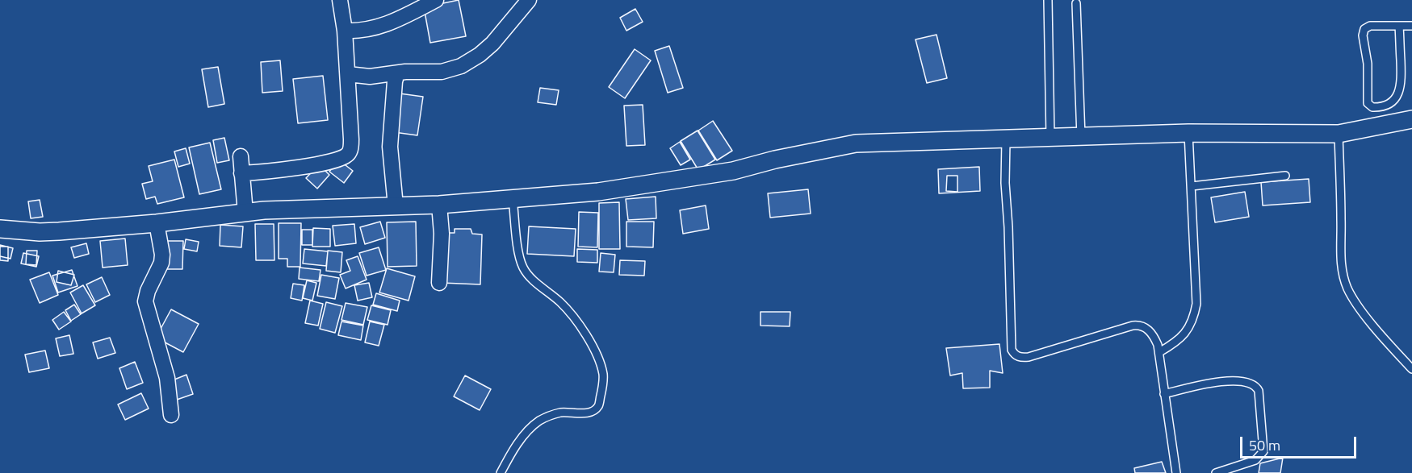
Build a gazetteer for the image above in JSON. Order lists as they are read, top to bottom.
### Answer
{
  "scale_bar": "50 m"
}
